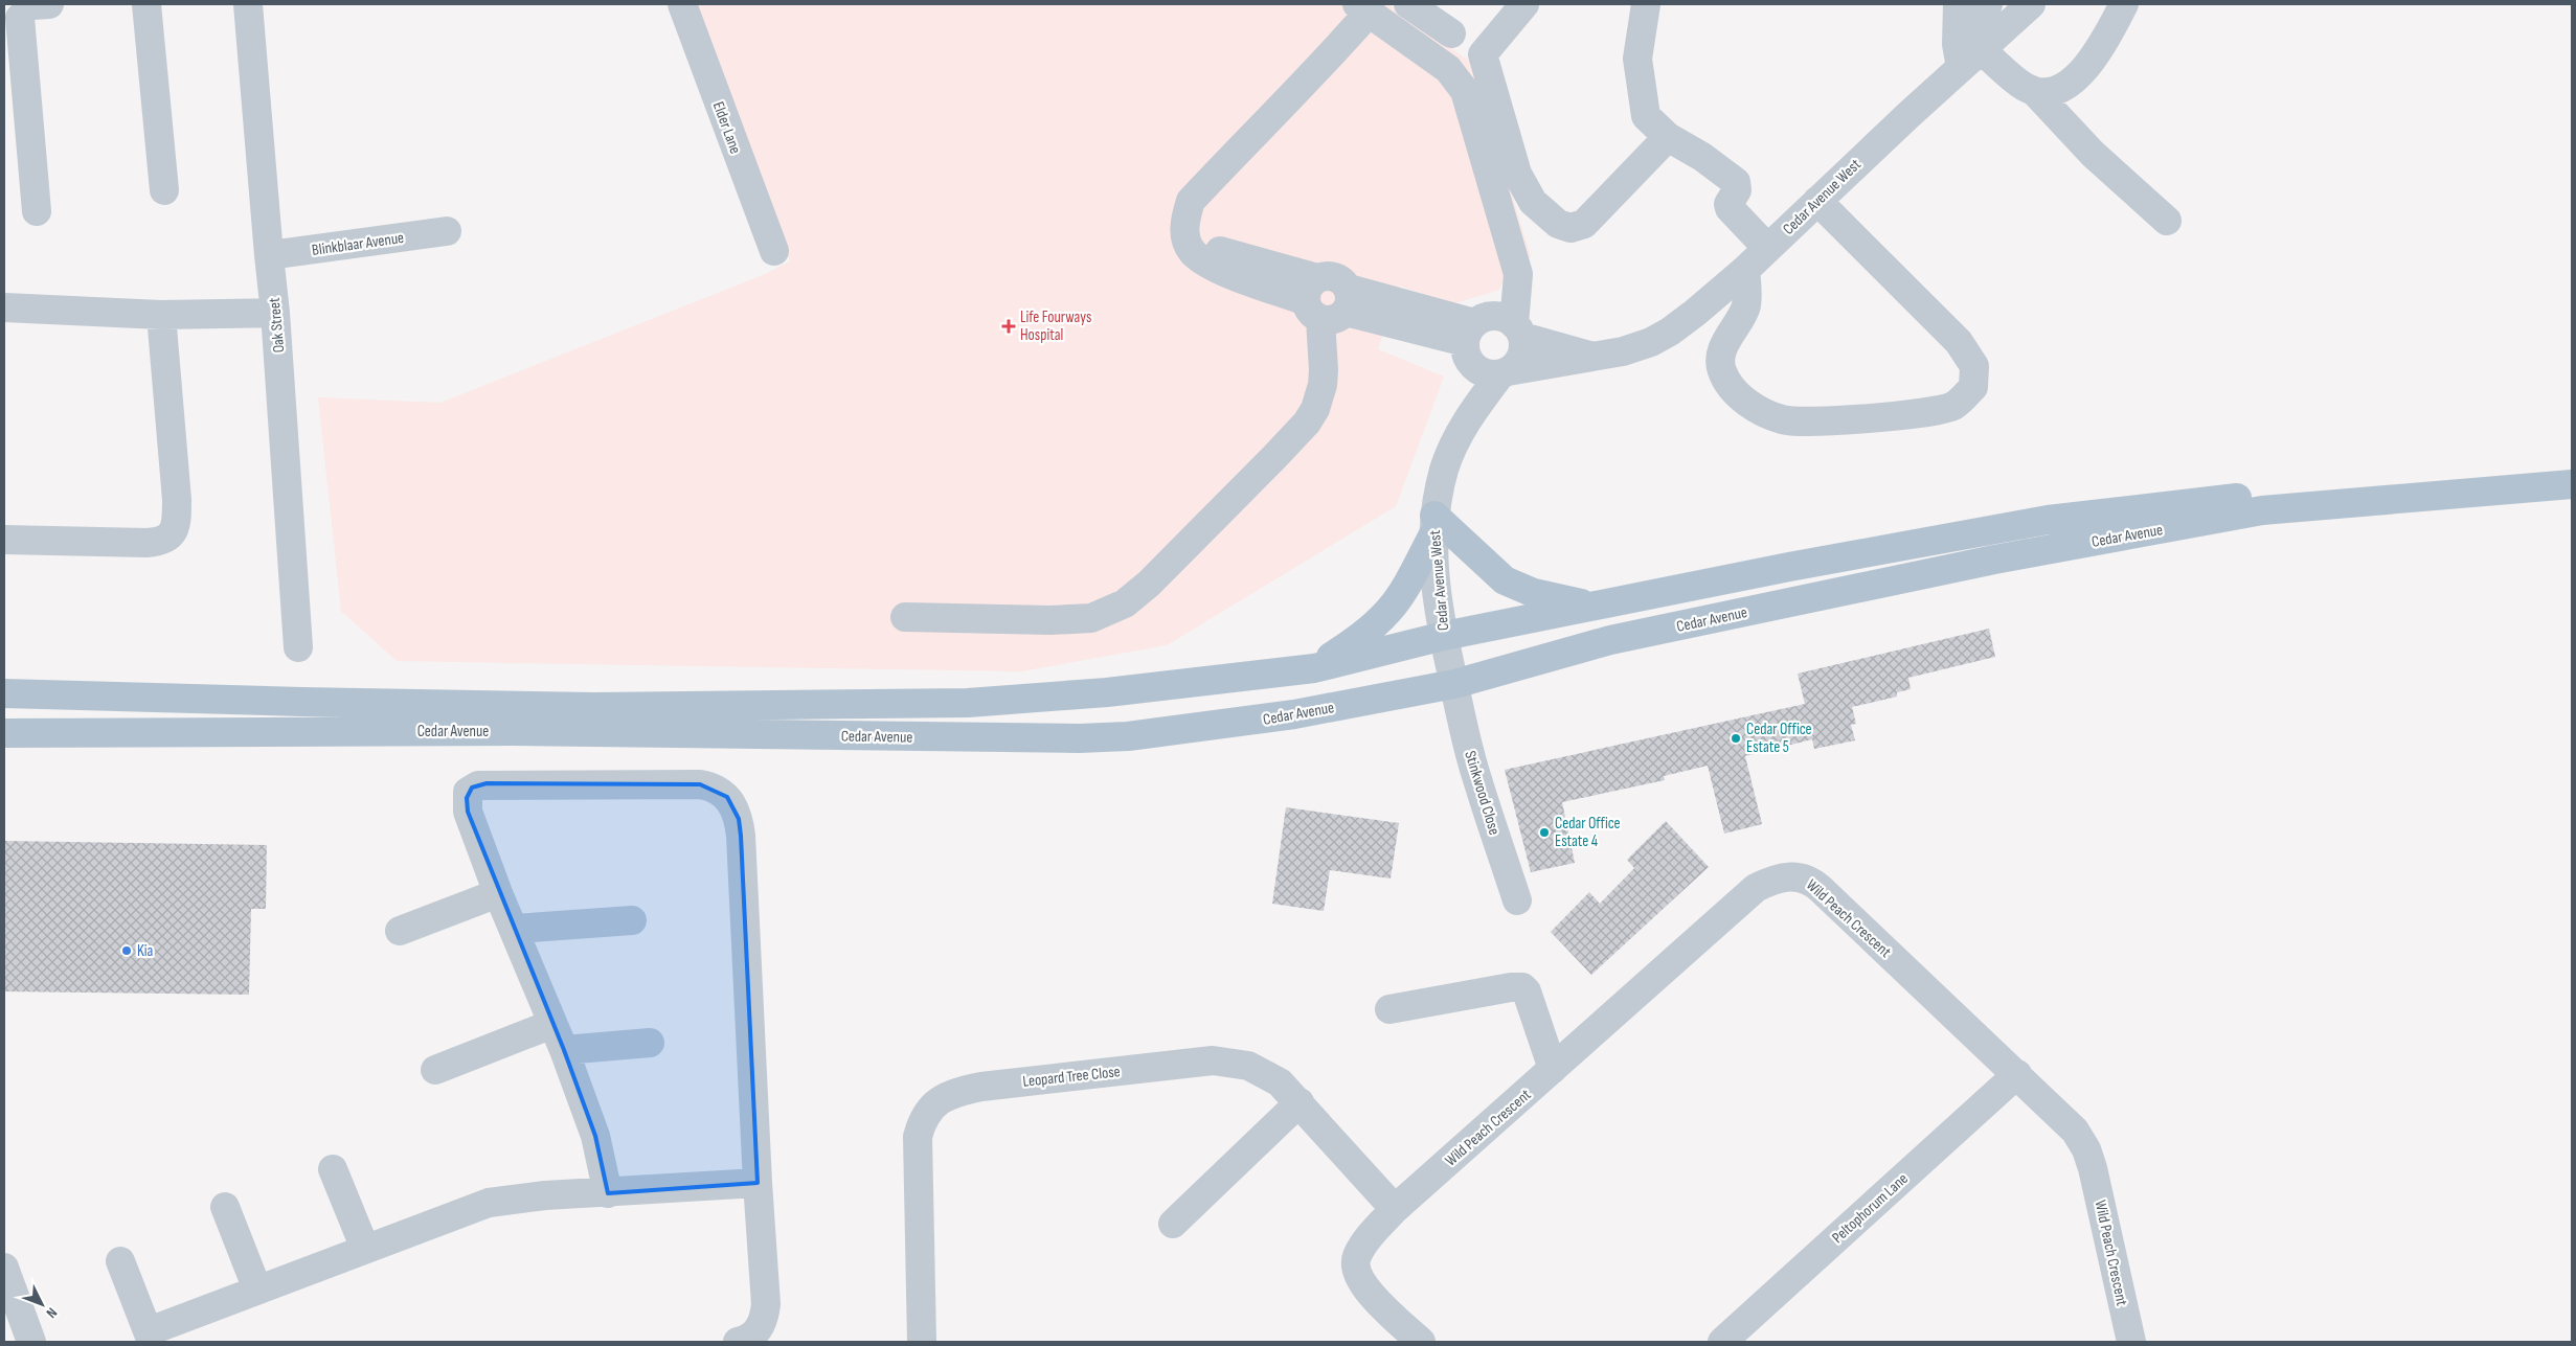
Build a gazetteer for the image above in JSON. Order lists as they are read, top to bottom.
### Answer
{
  "streets": {
    "main road": ["Cedar Avenue"],
    "street": [
      "Elder Lane",
      "Cedar Avenue West",
      "Blinkblaar Avenue",
      "Oak Street",
      "Stinkwood Close",
      "Wild Peach Crescent",
      "Leopard Tree Close",
      "Peltophorum Lane"
    ]
  },
  "crossings": [
    ["Cedar Avenue West", "Cedar Avenue"],
    ["Cedar Avenue West", "Stinkwood Close"],
    ["Blinkblaar Avenue", "Oak Street"],
    ["Cedar Avenue", "Stinkwood Close"],
    ["Wild Peach Crescent", "Leopard Tree Close"],
    ["Wild Peach Crescent", "Peltophorum Lane"]
  ],
  "places": {
    "health": ["Life Fourways Hospital"],
    "other": ["Cedar Office Estate 5", "Cedar Office Estate 4", "Kia"]
  },
  "north": "bottom right"
}
